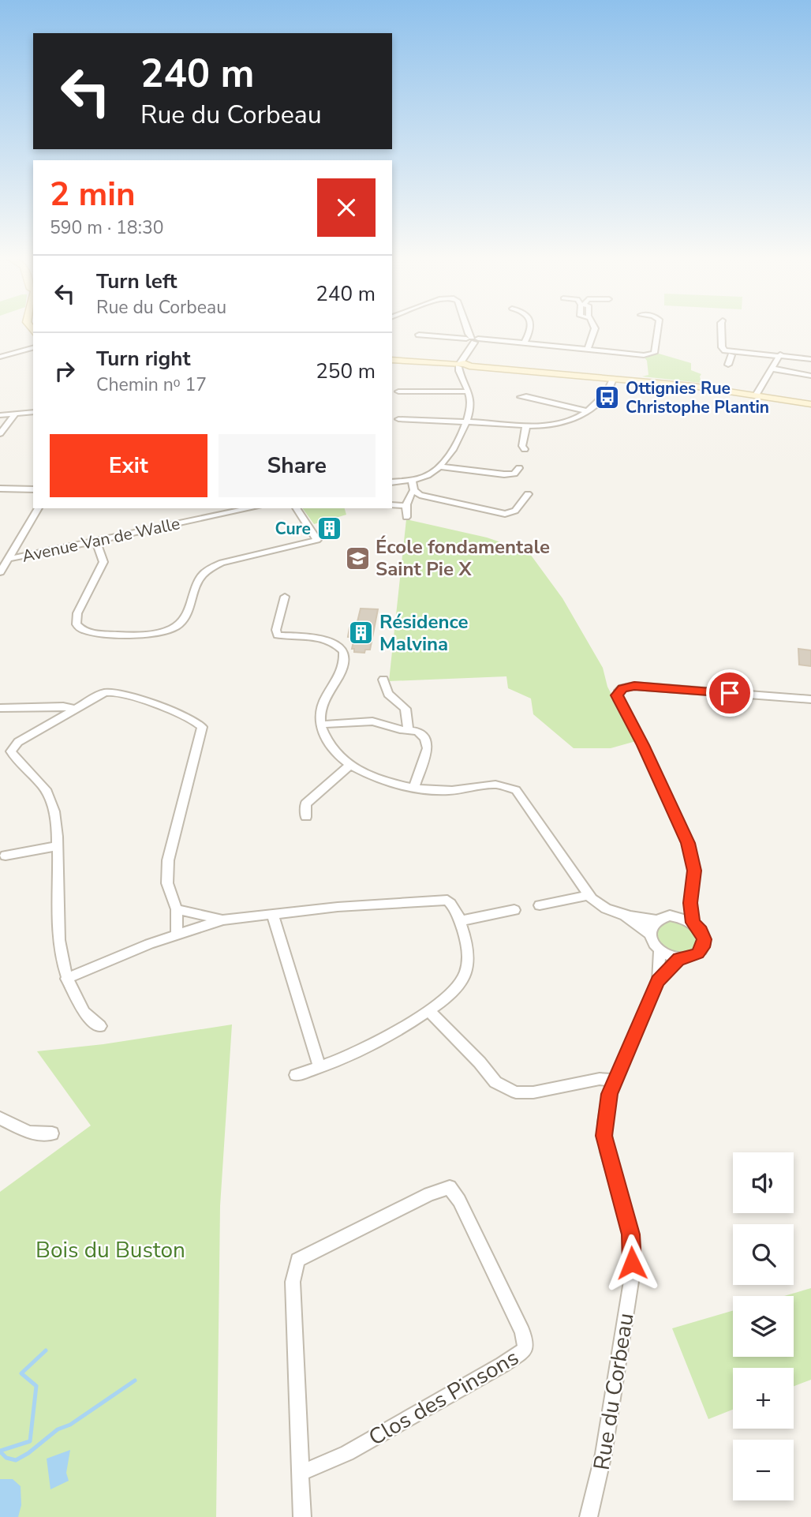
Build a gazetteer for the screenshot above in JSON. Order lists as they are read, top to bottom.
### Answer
{
  "streets": {
    "street": ["Avenue Van de Walle", "Rue du Corbeau", "Clos des Pinsons"]
  },
  "parks": ["Bois du Buston"],
  "places": {
    "bus stop": ["Ottignies Rue Christophe Plantin"],
    "building": ["Cure", "Résidence Malvina"],
    "school or university": ["École fondamentale Saint Pie X"]
  },
  "page": {
    "turn": ["240 m", "Rue du Corbeau"],
    "heading": ["2 min", "590 m · 18:30"],
    "list": [
      {
        "name": "Turn left",
        "note": "Rue du Corbeau",
        "value": "240 m"
      },
      {
        "name": "Turn right",
        "note": "Chemin nᵒ 17",
        "value": "250 m"
      }
    ],
    "buttons": ["Exit", "Share"],
    "map_buttons": ["+", "−"]
  }
}
